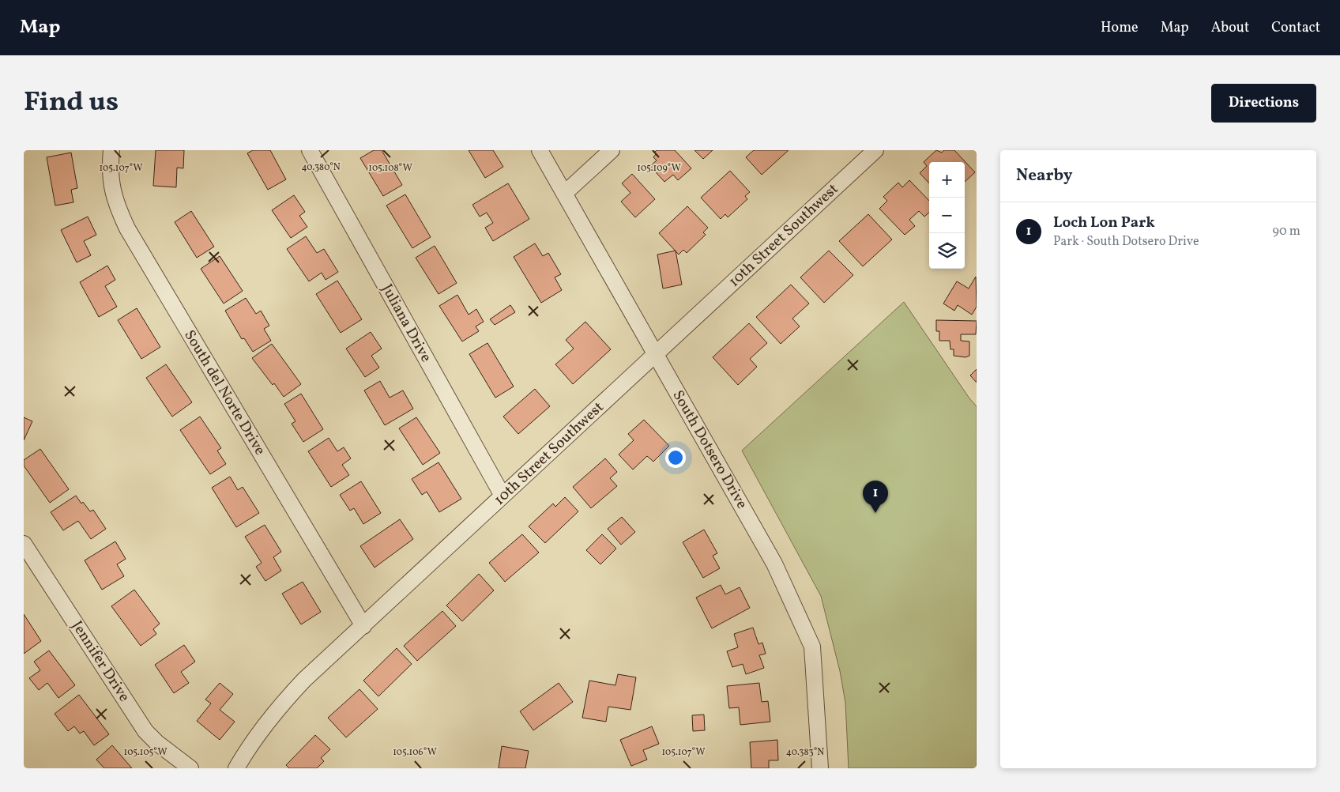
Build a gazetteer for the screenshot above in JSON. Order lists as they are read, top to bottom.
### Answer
{
  "streets": {
    "street": [
      "10th Street Southwest",
      "Juliana Drive",
      "South del Norte Drive",
      "South Dotsero Drive",
      "Jennifer Drive"
    ]
  },
  "crossings": [
    ["10th Street Southwest", "Juliana Drive"],
    ["10th Street Southwest", "South del Norte Drive"],
    ["10th Street Southwest", "South Dotsero Drive"]
  ],
  "page": {
    "header": "Map",
    "nav": [
      "Home",
      "Map",
      "About",
      "Contact"
    ],
    "title": "Find us",
    "buttons": "Directions",
    "heading": "Nearby",
    "map_buttons": ["+", "−"],
    "list": [
      {
        "mark": "1",
        "name": "Loch Lon Park",
        "note": "Park · South Dotsero Drive",
        "value": "90 m"
      }
    ],
    "pins": "1"
  },
  "coordinates": [
    "40.380°N",
    "105.107°W",
    "105.108°W",
    "105.109°W",
    "105.105°W",
    "105.106°W",
    "40.383°N"
  ]
}
